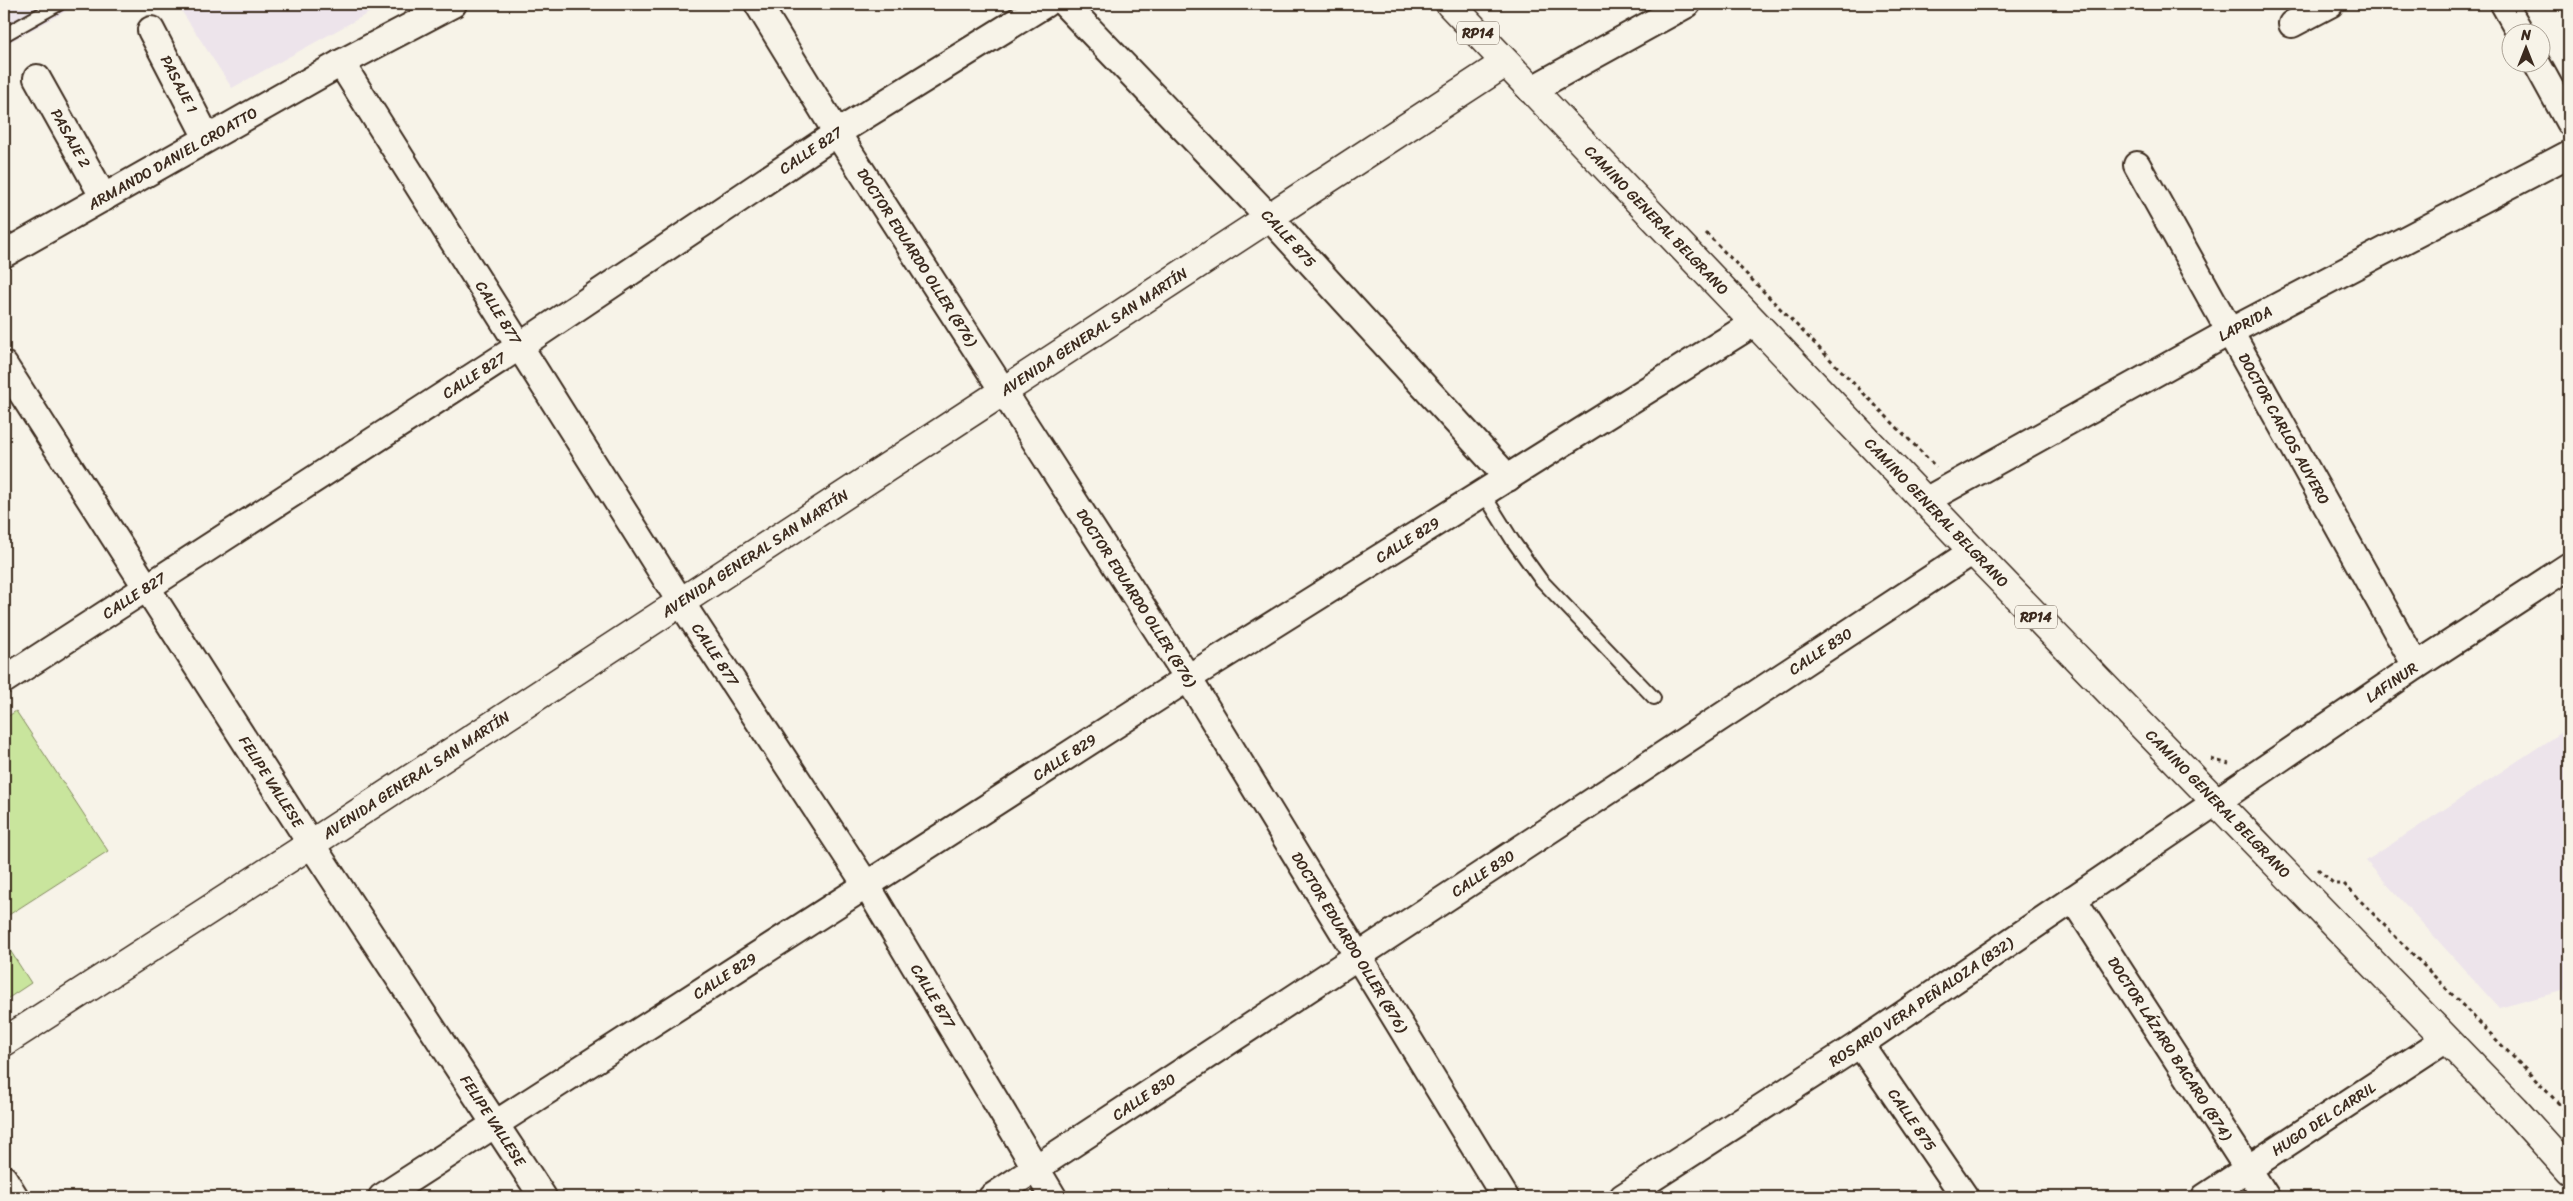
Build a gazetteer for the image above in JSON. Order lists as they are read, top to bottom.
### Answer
{
  "streets": {
    "main road": ["RP14", "CAMINO GENERAL BELGRANO", "AVENIDA GENERAL SAN MARTÍN"],
    "street": [
      "PASAJE 1",
      "PASAJE 2",
      "CALLE 827",
      "ARMANDO DANIEL CROATTO",
      "CALLE 875",
      "DOCTOR EDUARDO OLLER (876)",
      "CALLE 877",
      "LAPRIDA",
      "DOCTOR CARLOS AUYERO",
      "CALLE 829",
      "CALLE 830",
      "LAFINUR",
      "FELIPE VALLESE",
      "ROSARIO VERA PEÑALOZA (832)",
      "DOCTOR LÁZARO BACARO (874)",
      "HUGO DEL CARRIL"
    ]
  },
  "crossings": [
    ["PASAJE 1", "ARMANDO DANIEL CROATTO"],
    ["PASAJE 2", "ARMANDO DANIEL CROATTO"],
    ["CALLE 827", "DOCTOR EDUARDO OLLER (876)"],
    ["CALLE 827", "CALLE 877"],
    ["CALLE 827", "FELIPE VALLESE"],
    ["ARMANDO DANIEL CROATTO", "CALLE 877"],
    ["CAMINO GENERAL BELGRANO", "LAPRIDA"],
    ["CAMINO GENERAL BELGRANO", "AVENIDA GENERAL SAN MARTÍN"],
    ["CAMINO GENERAL BELGRANO", "CALLE 829"],
    ["CAMINO GENERAL BELGRANO", "CALLE 830"],
    ["CAMINO GENERAL BELGRANO", "LAFINUR"],
    ["CAMINO GENERAL BELGRANO", "ROSARIO VERA PEÑALOZA (832)"],
    ["CAMINO GENERAL BELGRANO", "HUGO DEL CARRIL"],
    ["CALLE 875", "AVENIDA GENERAL SAN MARTÍN"],
    ["CALLE 875", "CALLE 829"],
    ["CALLE 875", "ROSARIO VERA PEÑALOZA (832)"],
    ["DOCTOR EDUARDO OLLER (876)", "AVENIDA GENERAL SAN MARTÍN"],
    ["DOCTOR EDUARDO OLLER (876)", "CALLE 829"],
    ["DOCTOR EDUARDO OLLER (876)", "CALLE 830"],
    ["CALLE 877", "AVENIDA GENERAL SAN MARTÍN"],
    ["CALLE 877", "CALLE 829"],
    ["CALLE 877", "CALLE 830"],
    ["LAPRIDA", "DOCTOR CARLOS AUYERO"],
    ["AVENIDA GENERAL SAN MARTÍN", "FELIPE VALLESE"],
    ["DOCTOR CARLOS AUYERO", "LAFINUR"],
    ["CALLE 829", "FELIPE VALLESE"],
    ["LAFINUR", "ROSARIO VERA PEÑALOZA (832)"],
    ["ROSARIO VERA PEÑALOZA (832)", "DOCTOR LÁZARO BACARO (874)"],
    ["DOCTOR LÁZARO BACARO (874)", "HUGO DEL CARRIL"]
  ],
  "north": "top"
}
